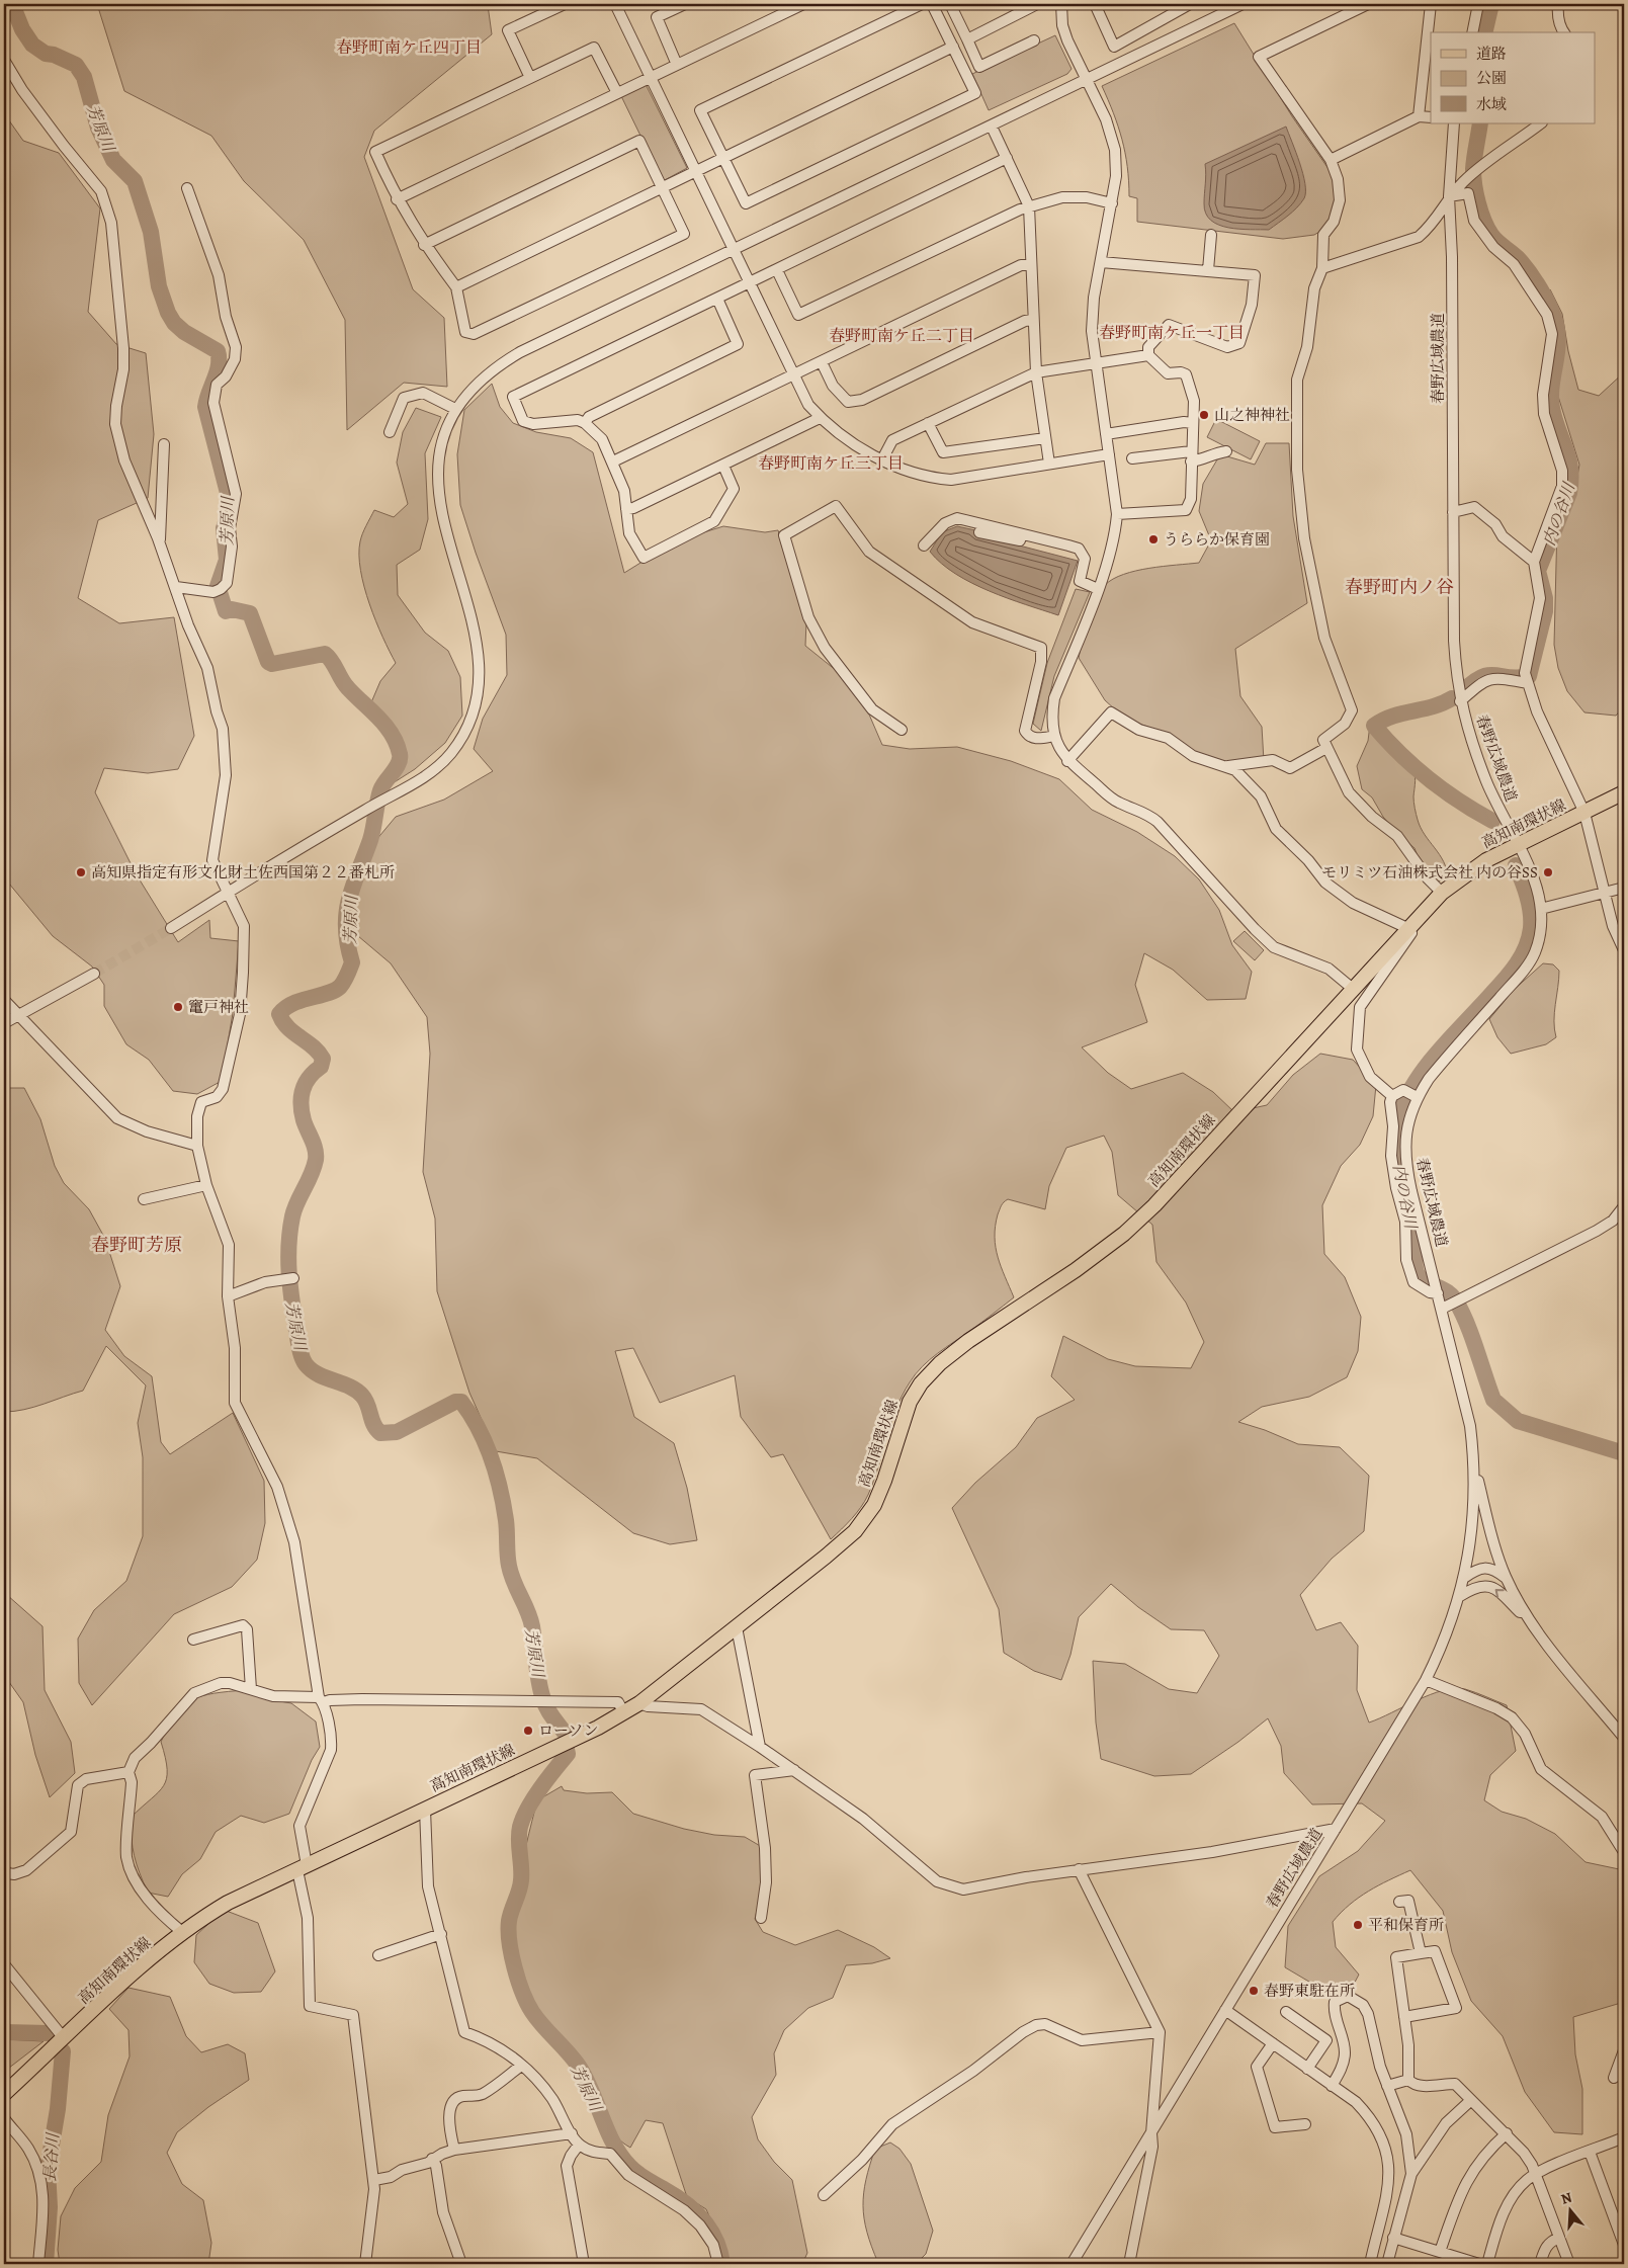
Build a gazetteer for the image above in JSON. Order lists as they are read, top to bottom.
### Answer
{
  "streets": {
    "main road": ["高知南環状線"],
    "street": ["春野広域農道"]
  },
  "crossings": [
    ["春野広域農道", "高知南環状線"]
  ],
  "districts": [
    "春野町南ケ丘四丁目",
    "春野町南ケ丘一丁目",
    "春野町南ケ丘二丁目",
    "春野町南ケ丘三丁目",
    "春野町内ノ谷",
    "春野町芳原"
  ],
  "water": ["芳原川", "内の谷川", "長谷川"],
  "places": [
    "山之神神社",
    "うららか保育園",
    "高知県指定有形文化財土佐西国第２２番札所",
    "モリミツ石油株式会社 内の谷SS",
    "竃戸神社",
    "ローソン",
    "平和保育所",
    "春野東駐在所"
  ],
  "legend": ["道路", "公園", "水域"],
  "north": "top"
}
